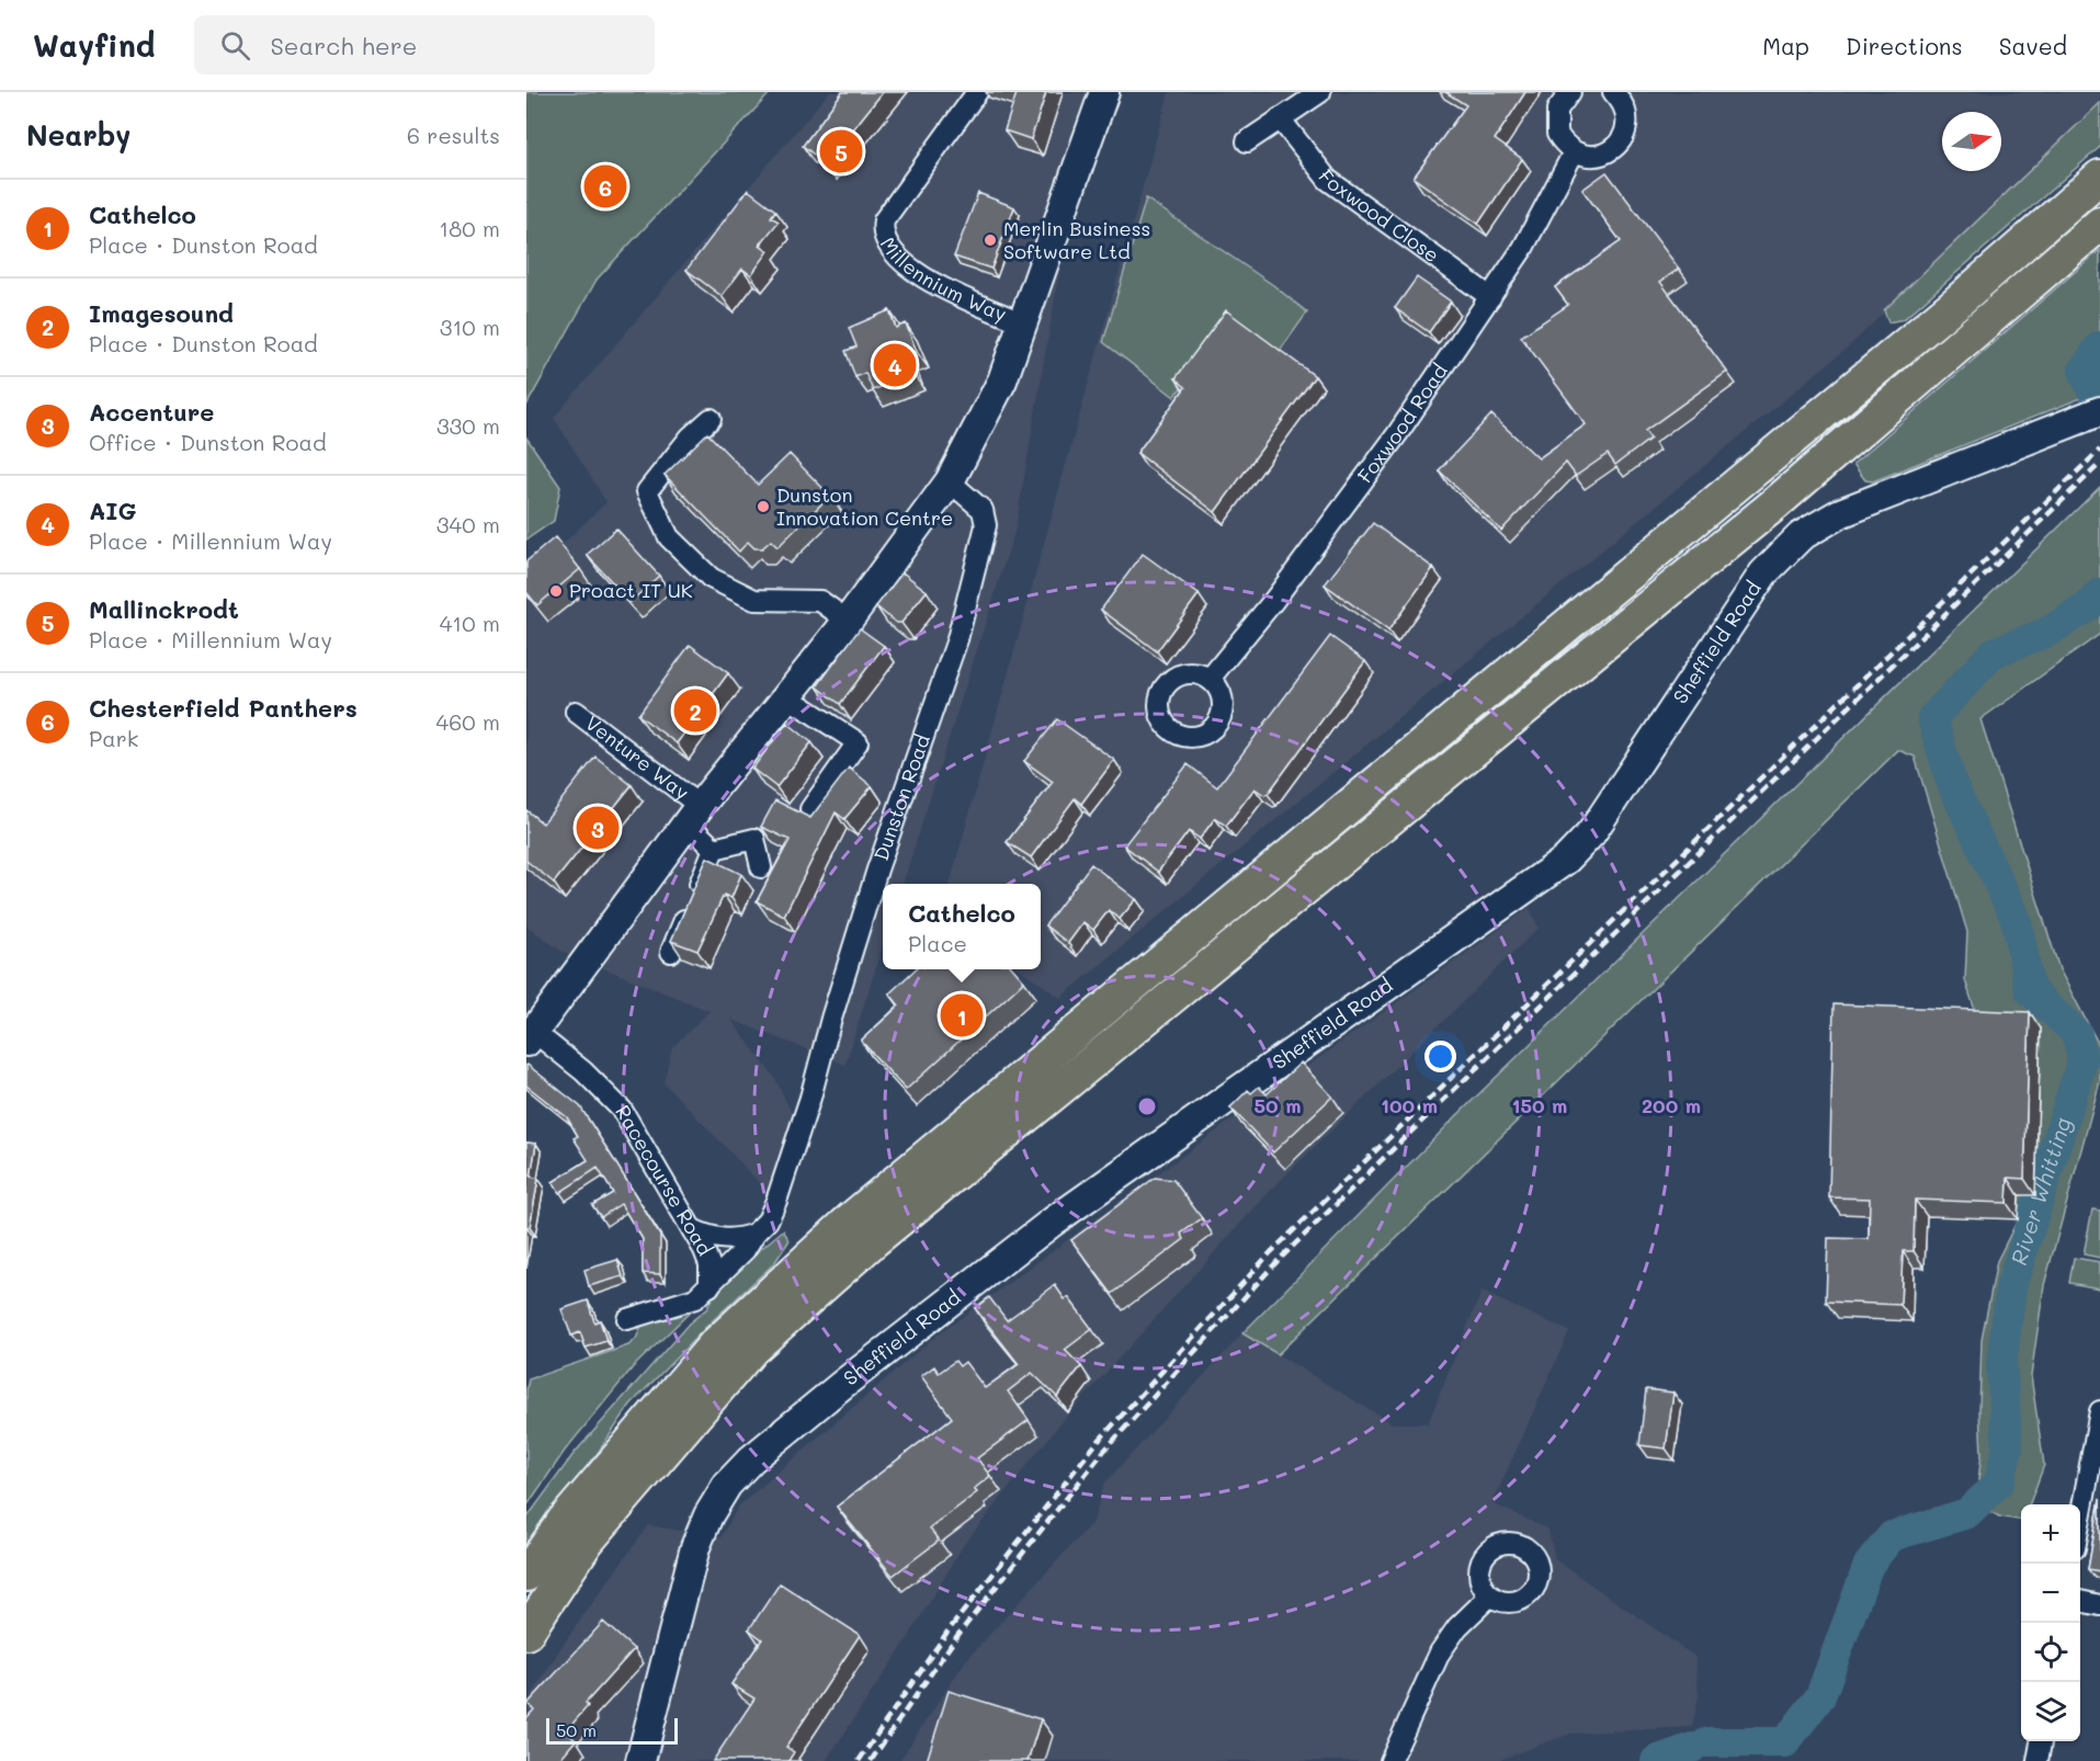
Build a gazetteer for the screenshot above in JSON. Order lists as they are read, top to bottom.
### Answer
{
  "streets": {
    "main road": ["Sheffield Road"],
    "street": [
      "Foxwood Close",
      "Millennium Way",
      "Foxwood Road",
      "Venture Way",
      "Dunston Road",
      "Racecourse Road"
    ]
  },
  "crossings": [
    ["Foxwood Close", "Foxwood Road"],
    ["Dunston Road", "Racecourse Road"]
  ],
  "water": ["River Whitting"],
  "places": ["Merlin Business Software Ltd", "Dunston Innovation Centre", "Proact IT UK"],
  "scale_bar": "50 m",
  "north": "right",
  "page": {
    "header": "Wayfind",
    "search": "Search here",
    "nav": ["Map", "Directions", "Saved"],
    "heading": ["Nearby", "6 results"],
    "pins": [
      "5",
      "6",
      "4",
      "2",
      "3",
      "1"
    ],
    "list": [
      {
        "mark": "1",
        "name": "Cathelco",
        "note": "Place · Dunston Road",
        "value": "180 m"
      },
      {
        "mark": "2",
        "name": "Imagesound",
        "note": "Place · Dunston Road",
        "value": "310 m"
      },
      {
        "mark": "3",
        "name": "Accenture",
        "note": "Office · Dunston Road",
        "value": "330 m"
      },
      {
        "mark": "4",
        "name": "AIG",
        "note": "Place · Millennium Way",
        "value": "340 m"
      },
      {
        "mark": "5",
        "name": "Mallinckrodt",
        "note": "Place · Millennium Way",
        "value": "410 m"
      },
      {
        "mark": "6",
        "name": "Chesterfield Panthers",
        "note": "Park",
        "value": "460 m"
      }
    ],
    "popup": ["Cathelco", "Place"],
    "map_buttons": ["+", "−"],
    "scale": "50 m"
  },
  "rings": [
    "50 m",
    "100 m",
    "150 m",
    "200 m"
  ]
}
